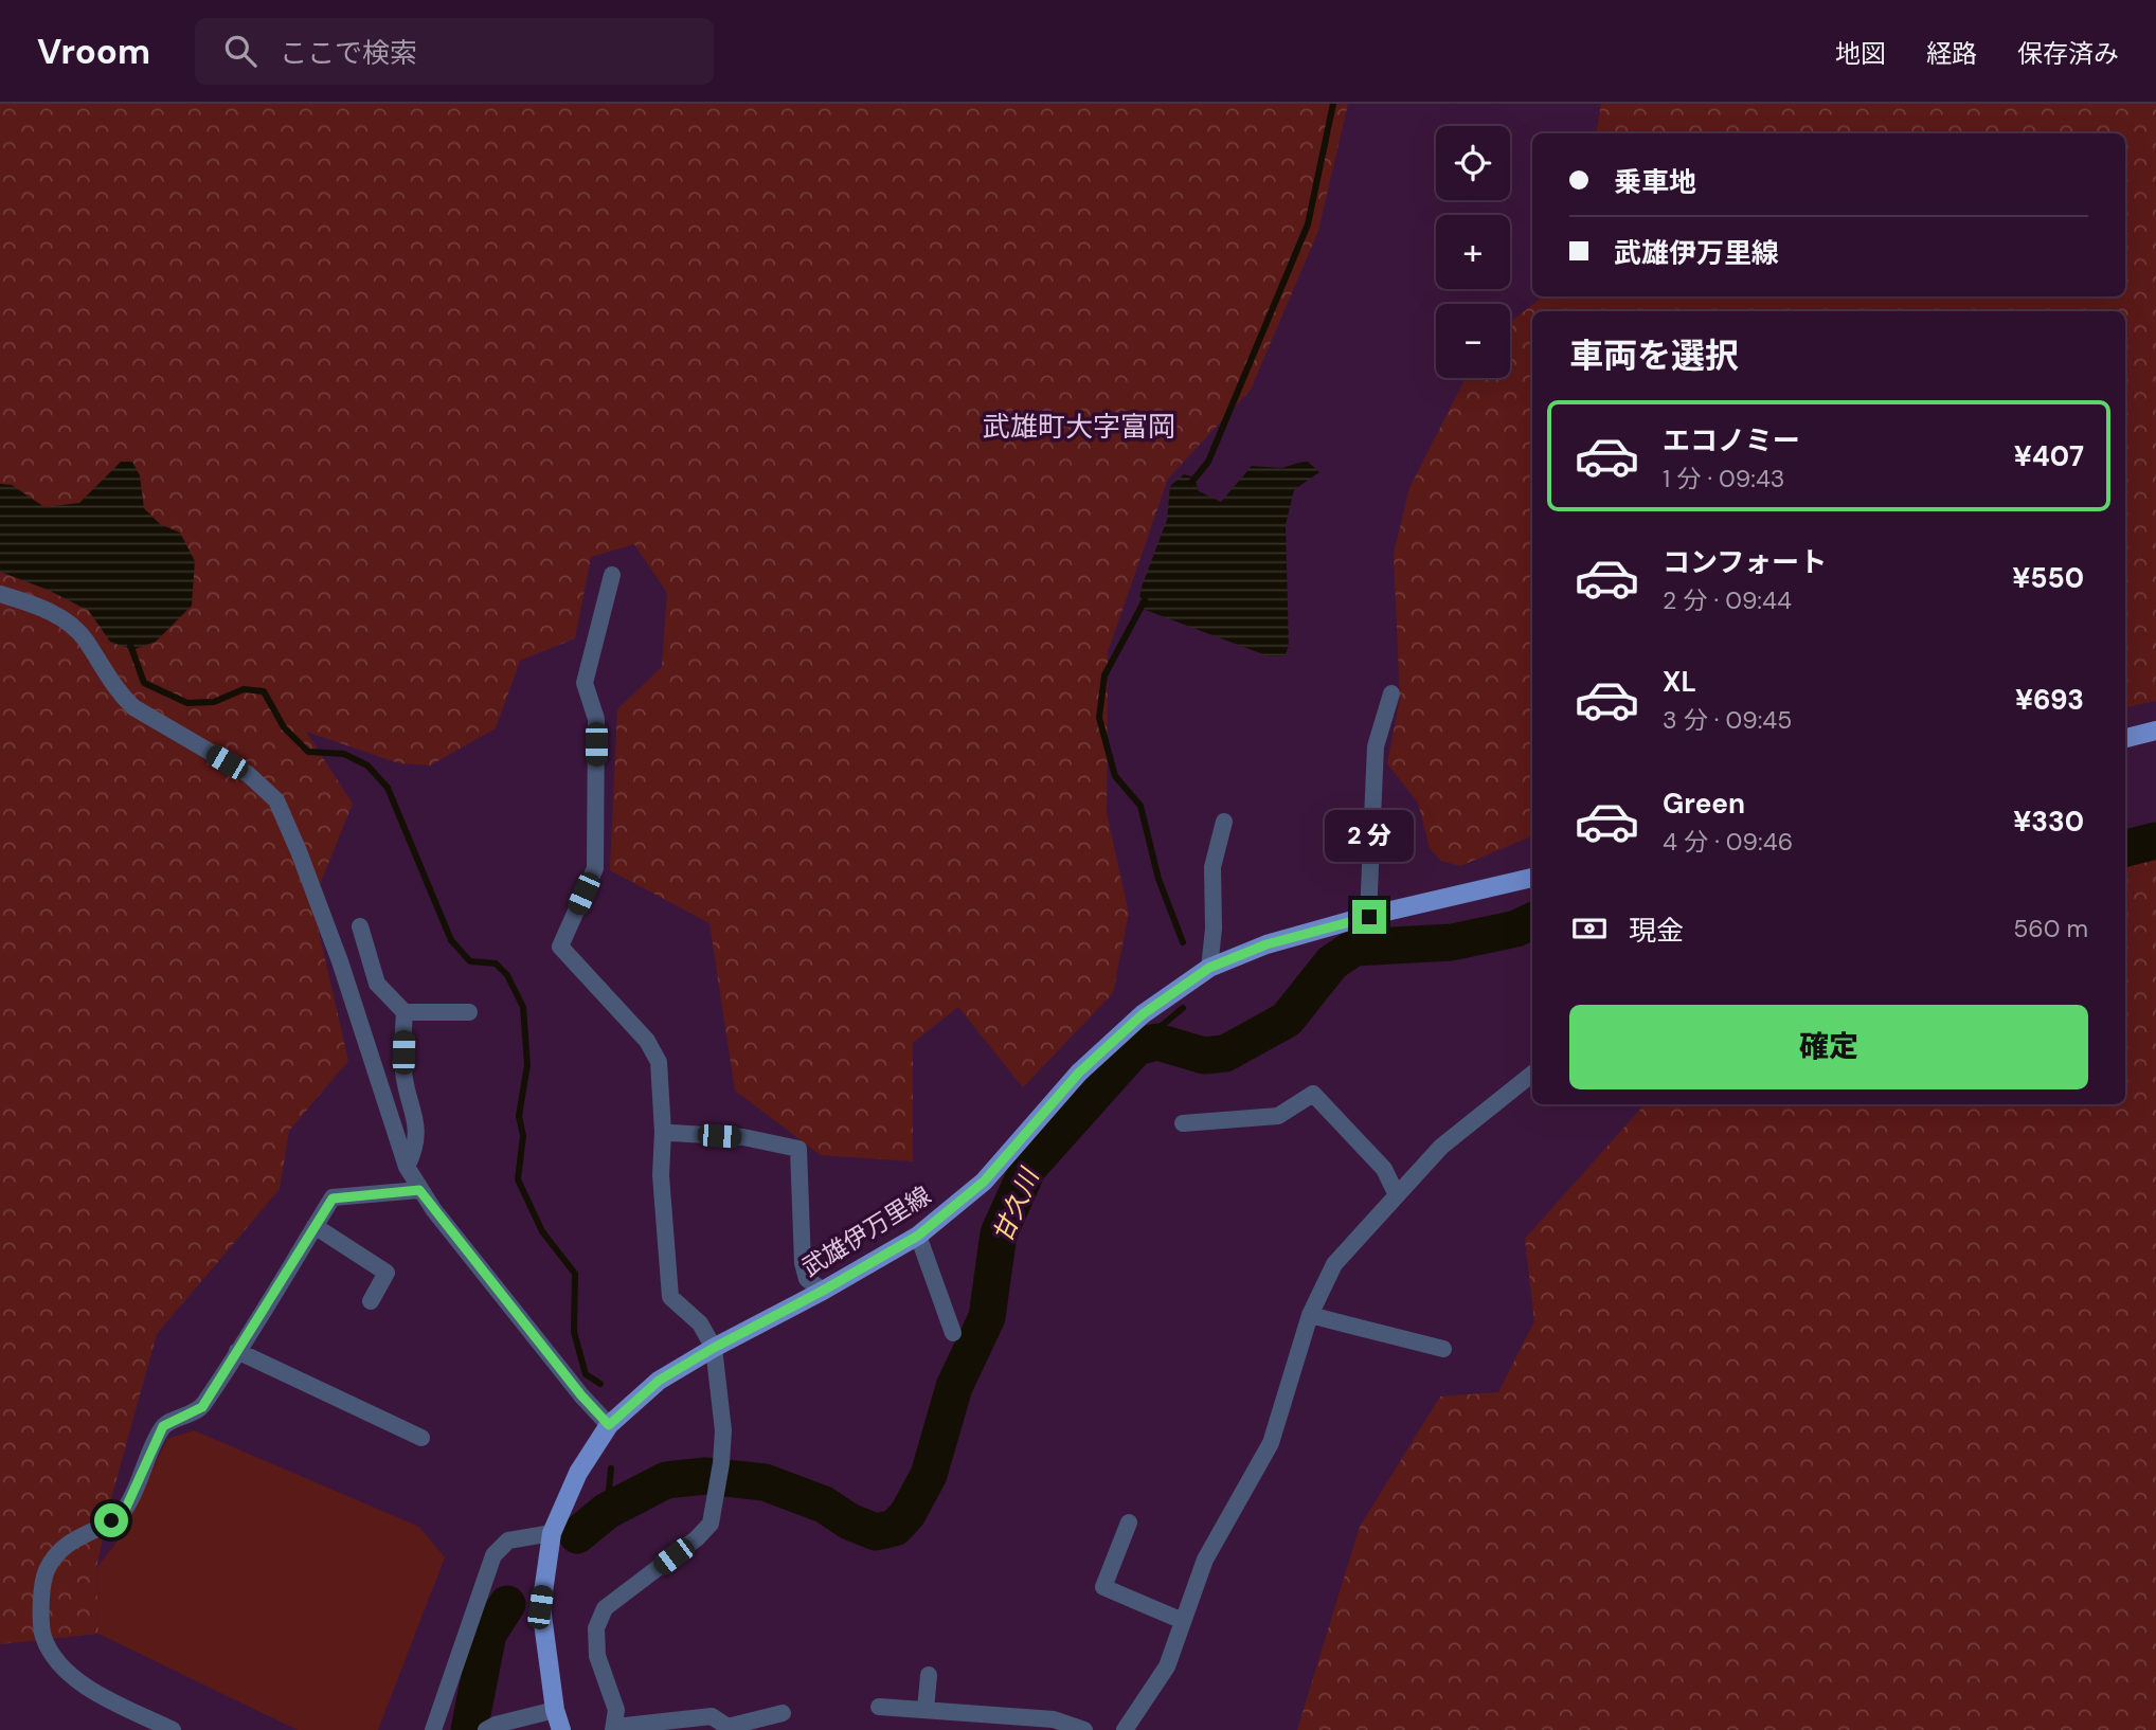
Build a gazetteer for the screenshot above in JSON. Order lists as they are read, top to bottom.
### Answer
{
  "streets": {
    "main road": ["武雄伊万里線"]
  },
  "districts": ["武雄町大字富岡"],
  "water": ["甘久川"],
  "page": {
    "header": "Vroom",
    "search": "ここで検索",
    "nav": ["地図", "経路", "保存済み"],
    "map_buttons": ["+", "−"],
    "banner": ["乗車地", "武雄伊万里線"],
    "heading": "車両を選択",
    "list": [
      {
        "name": "エコノミー",
        "note": "1 分 · 09:43",
        "value": "¥407"
      },
      {
        "name": "コンフォート",
        "note": "2 分 · 09:44",
        "value": "¥550"
      },
      {
        "name": "XL",
        "note": "3 分 · 09:45",
        "value": "¥693"
      },
      {
        "name": "Green",
        "note": "4 分 · 09:46",
        "value": "¥330"
      }
    ],
    "bubble": "2 分",
    "pay": ["現金", "560 m"],
    "buttons": "確定"
  }
}
